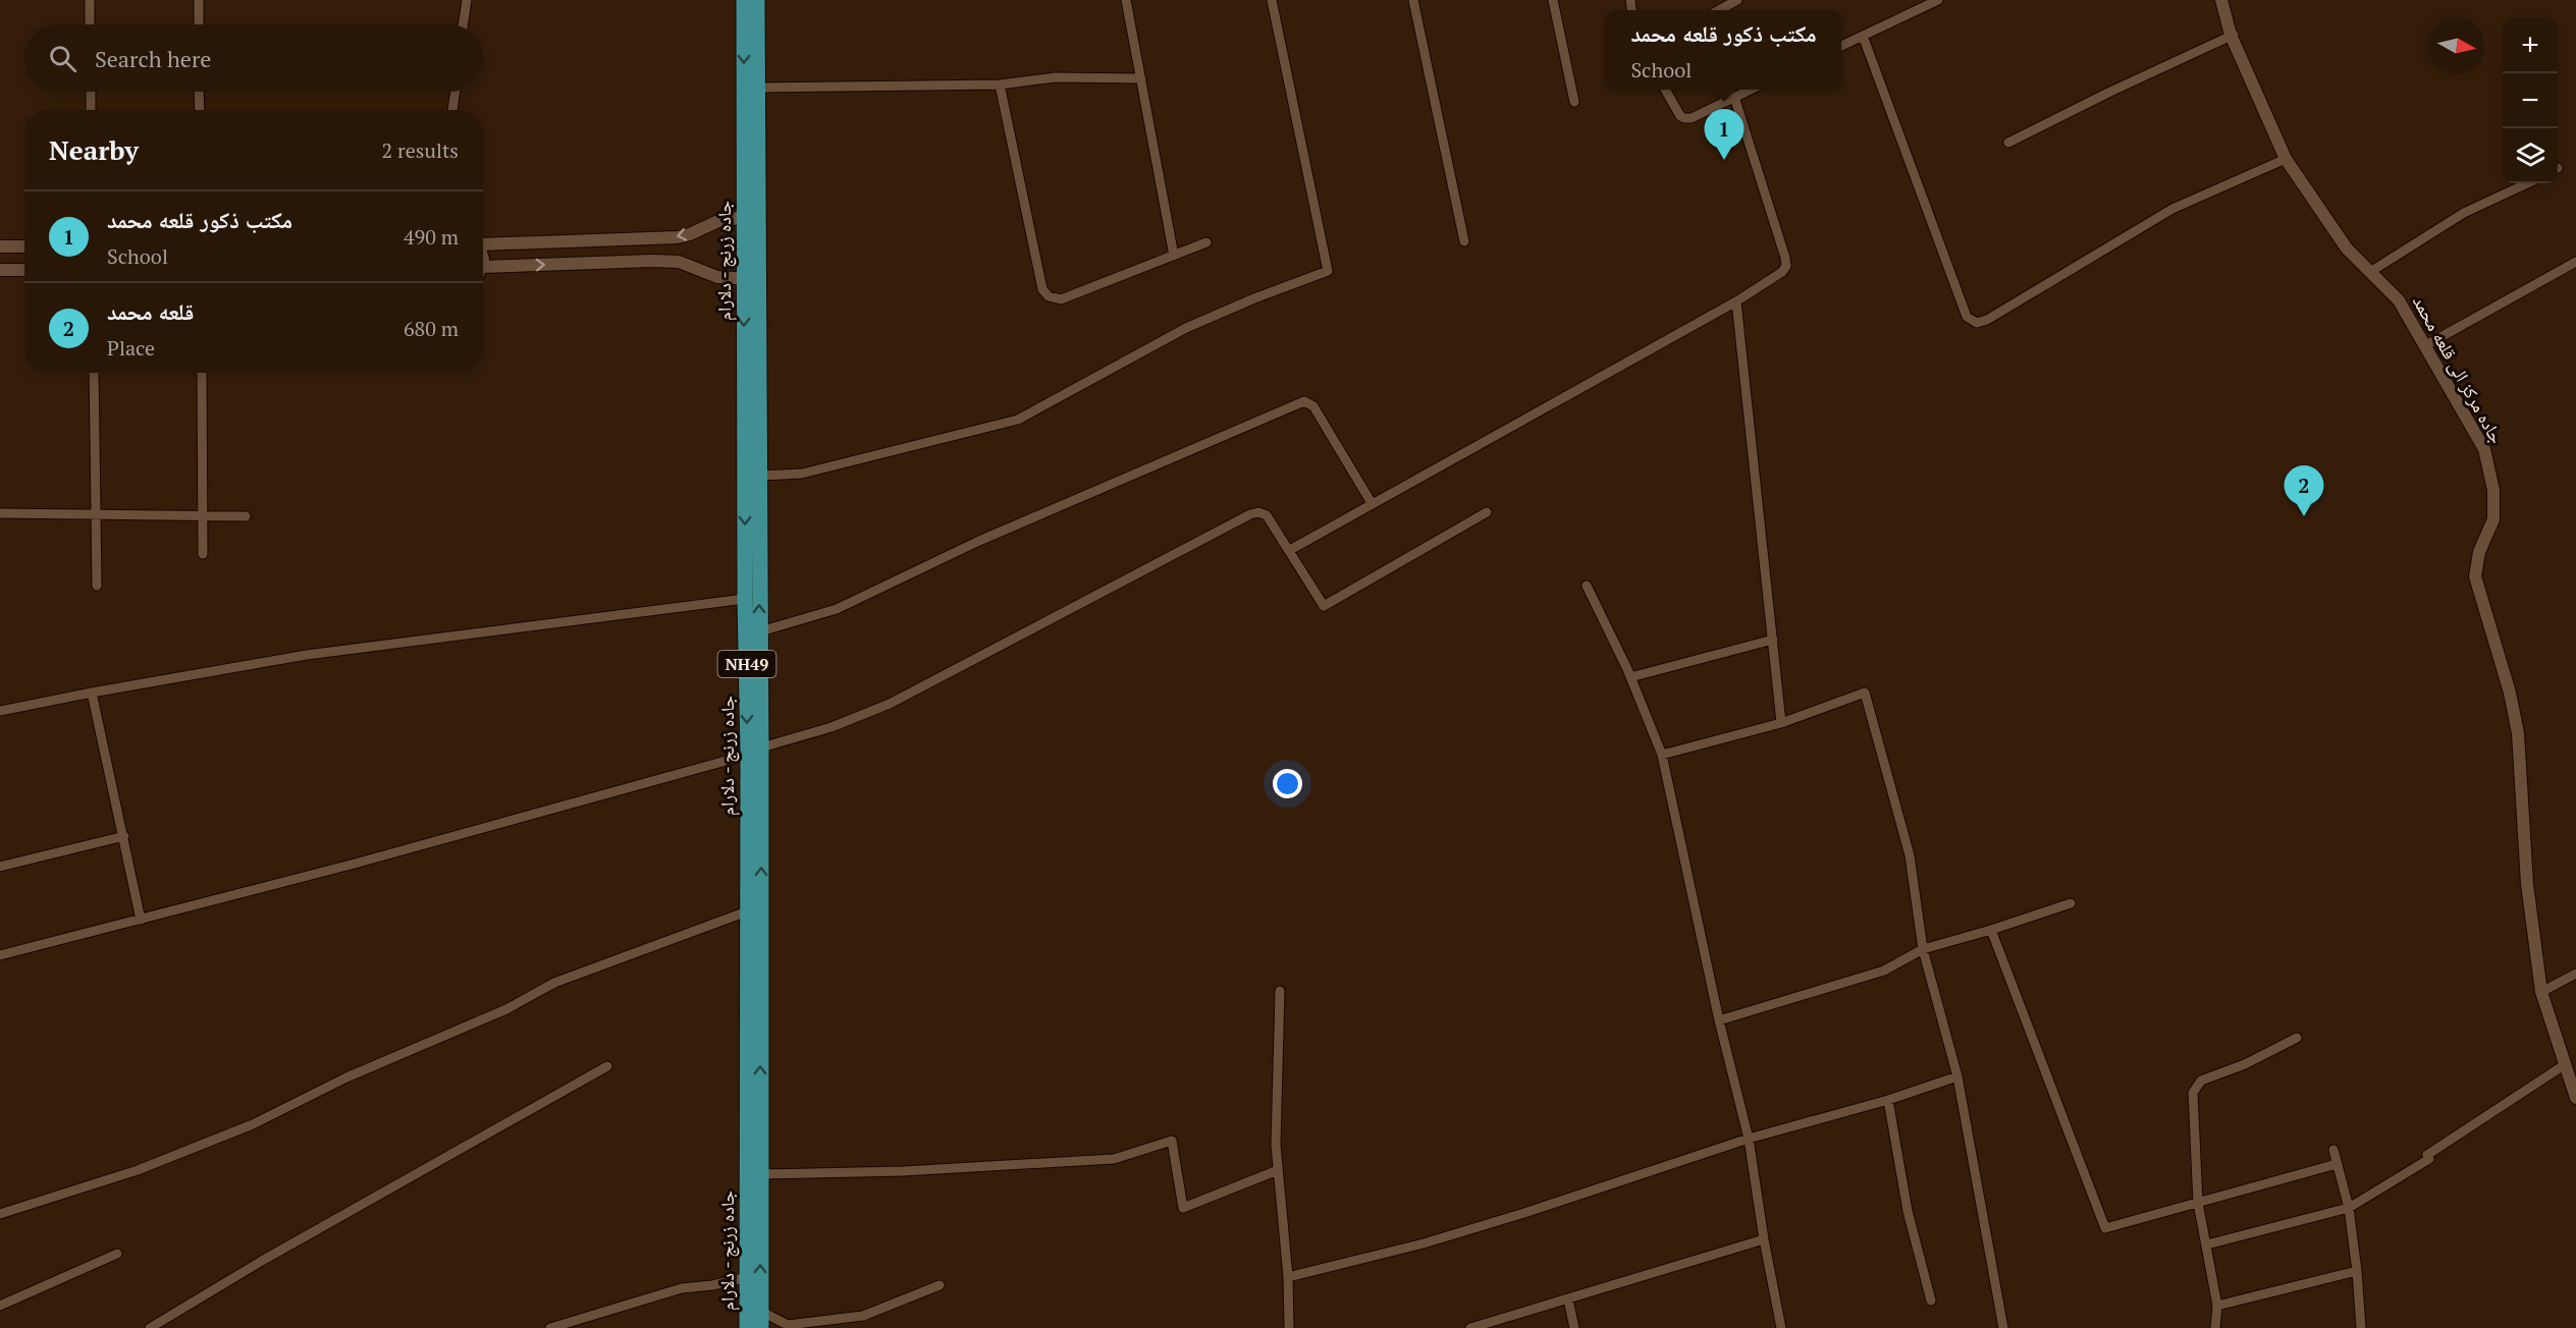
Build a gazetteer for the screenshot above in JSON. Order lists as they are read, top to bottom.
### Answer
{
  "streets": {
    "highway": ["جاده زرنج - دلارام", "NH49"],
    "street": ["جاده مرکز الی قلعه محمد"]
  },
  "north": "right",
  "page": {
    "popup": ["مکتب ذکور قلعه محمد", "School"],
    "map_buttons": ["+", "−"],
    "search": "Search here",
    "pins": ["1", "2"],
    "heading": ["Nearby", "2 results"],
    "list": [
      {
        "mark": "1",
        "name": "مکتب ذکور قلعه محمد",
        "note": "School",
        "value": "490 m"
      },
      {
        "mark": "2",
        "name": "قلعه محمد",
        "note": "Place",
        "value": "680 m"
      }
    ]
  }
}
